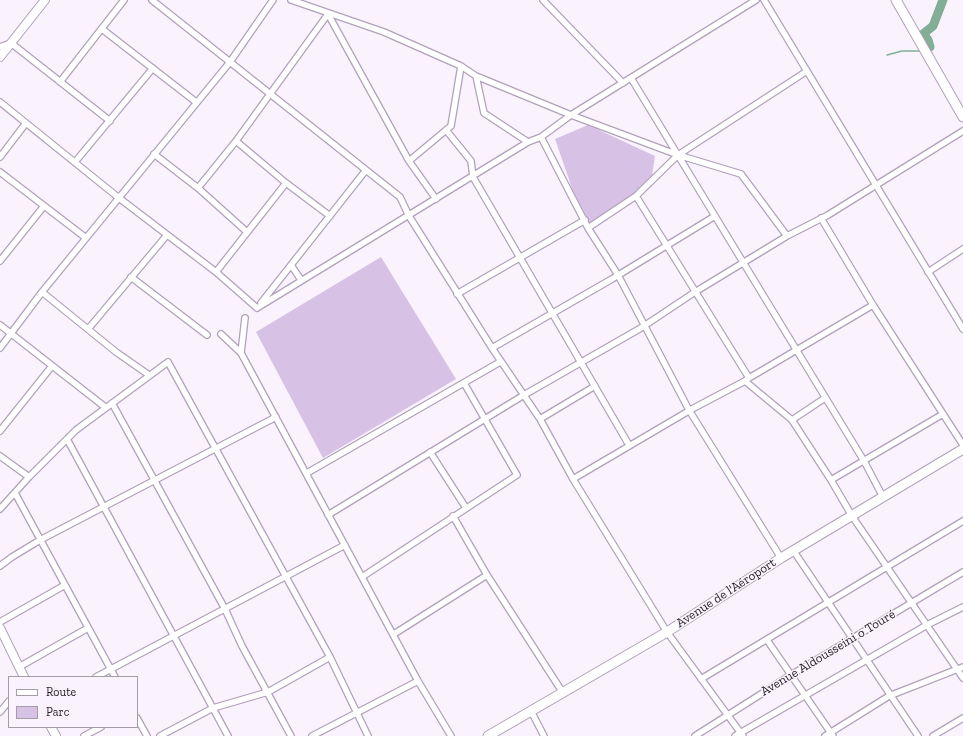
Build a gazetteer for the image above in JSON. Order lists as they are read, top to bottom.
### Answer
{
  "streets": {
    "main road": ["Avenue de l'Aéroport"],
    "street": ["Avenue Aldousseini o Touré"]
  },
  "legend": ["Route", "Parc"]
}
